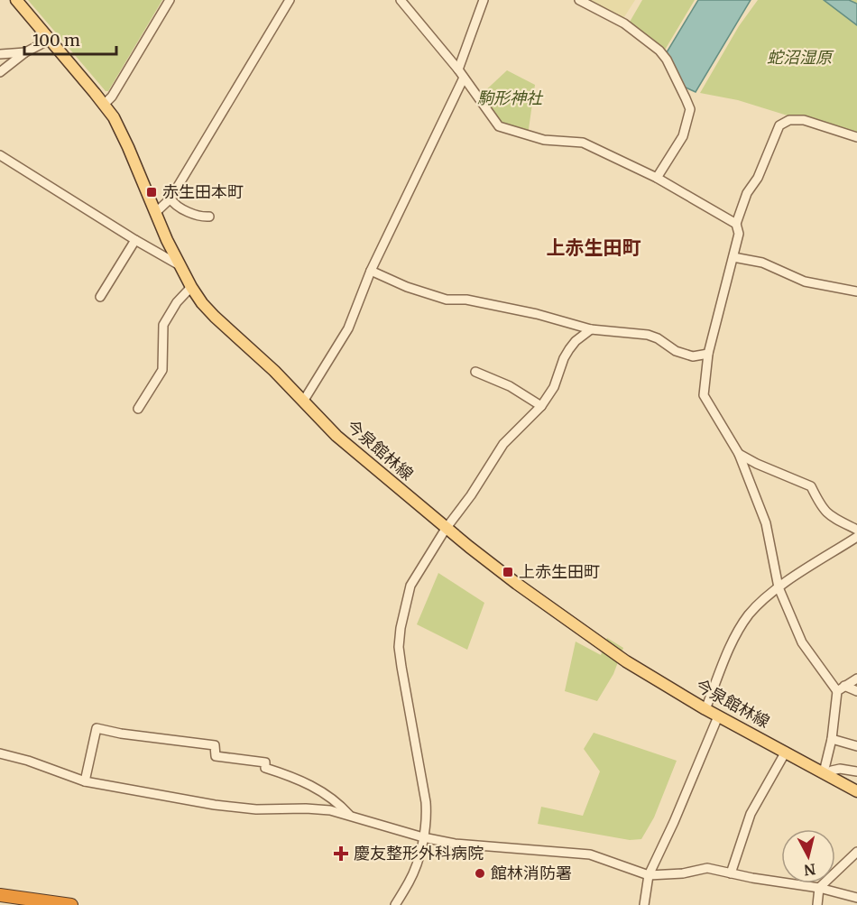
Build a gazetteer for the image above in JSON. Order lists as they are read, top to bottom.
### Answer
{
  "streets": {
    "main road": ["今泉館林線"]
  },
  "districts": ["上赤生田町"],
  "parks": ["蛇沼湿原", "駒形神社"],
  "places": {
    "transit": ["赤生田本町", "上赤生田町"],
    "health": ["慶友整形外科病院"],
    "other": ["館林消防署"]
  },
  "scale_bar": "100 m",
  "north": "bottom"
}
